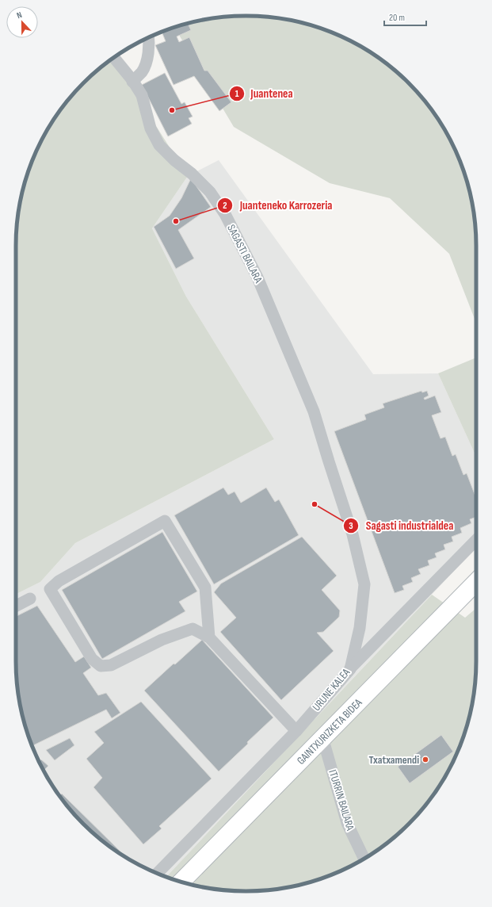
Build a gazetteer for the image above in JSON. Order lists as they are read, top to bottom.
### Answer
{
  "streets": {
    "main road": ["GAINTXURIZKETA BIDEA"],
    "street": ["SAGASTI BAILARA", "URUNE KALEA", "ITURRIN BAILARA"]
  },
  "crossings": [
    ["SAGASTI BAILARA", "URUNE KALEA"],
    ["GAINTXURIZKETA BIDEA", "ITURRIN BAILARA"]
  ],
  "places": [
    "Juantenea",
    "Juanteneko Karrozeria",
    "Sagasti industrialdea",
    "Txatxamendi"
  ],
  "scale_bar": "20 m",
  "north": "top"
}
